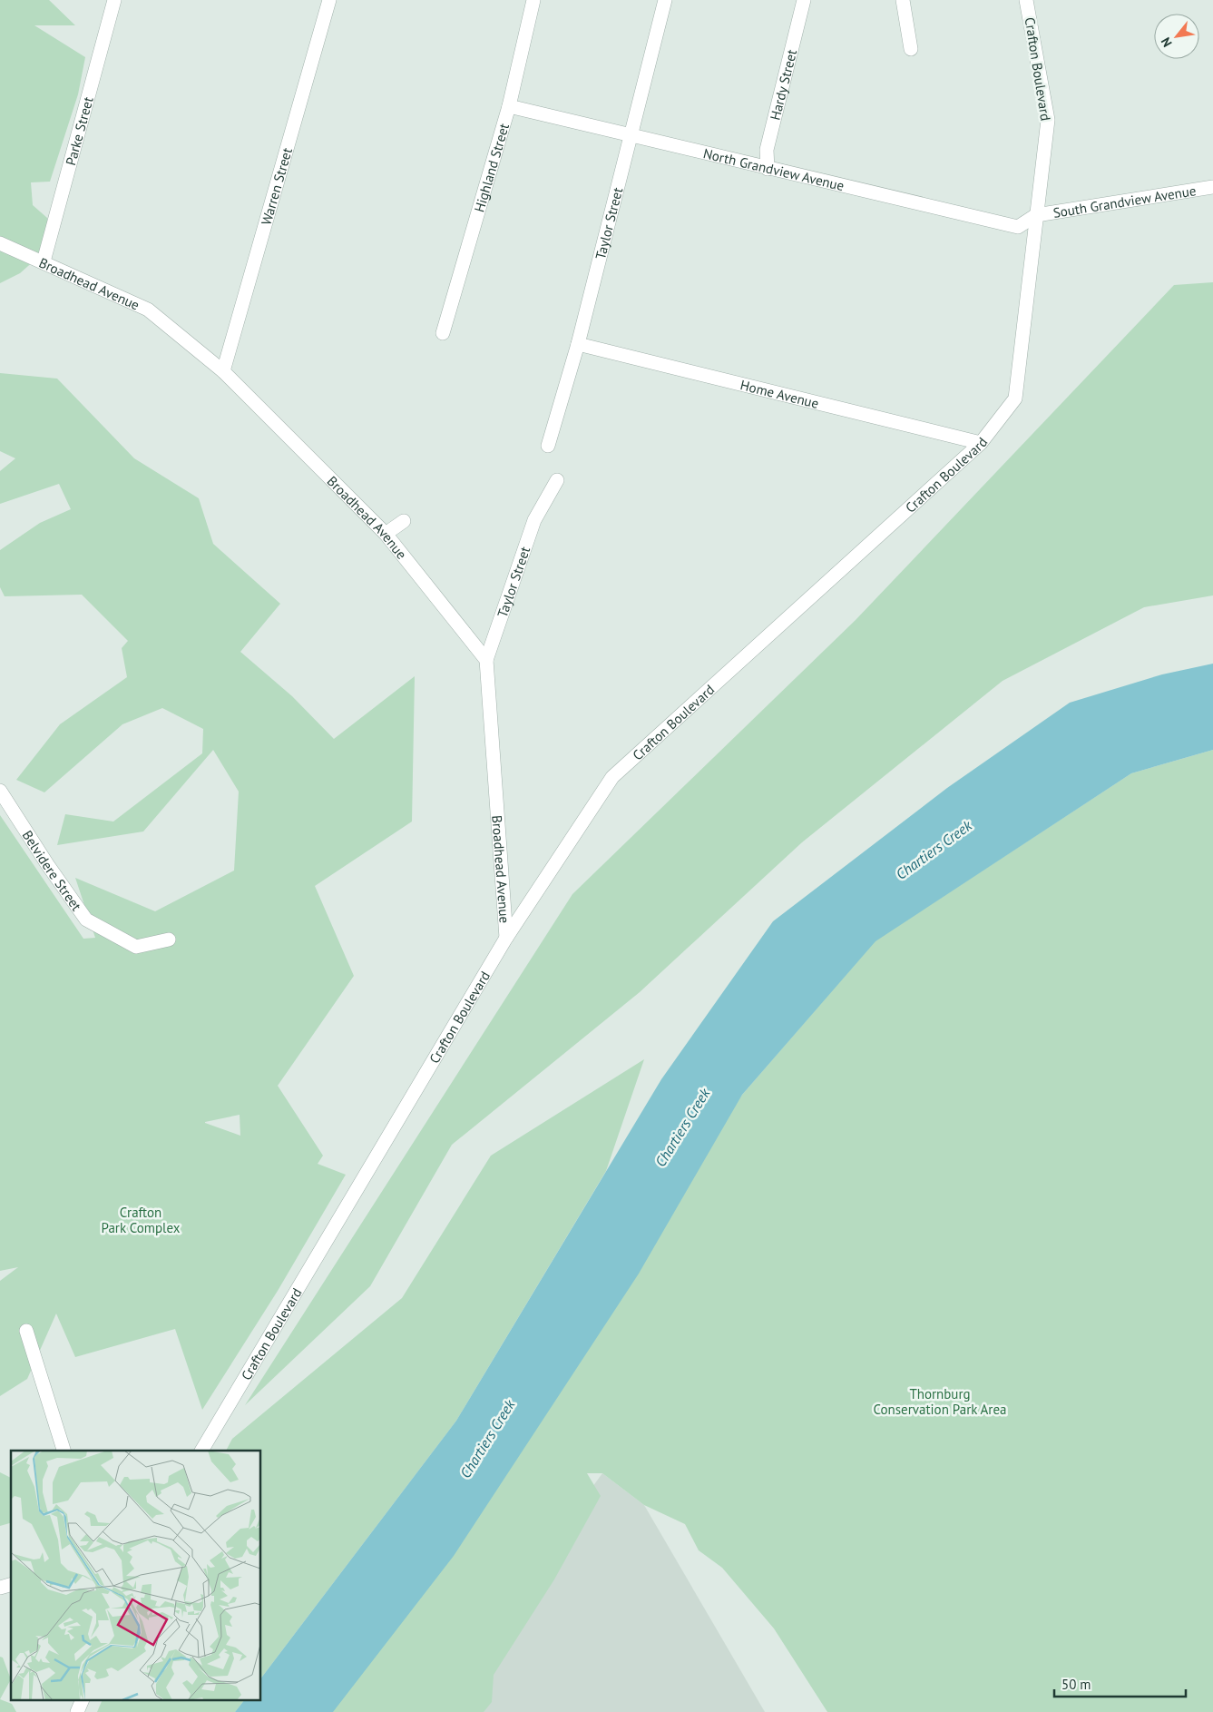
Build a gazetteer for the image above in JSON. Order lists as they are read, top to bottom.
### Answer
{
  "streets": {
    "street": [
      "Crafton Boulevard",
      "Hardy Street",
      "Parke Street",
      "Highland Street",
      "North Grandview Avenue",
      "Warren Street",
      "South Grandview Avenue",
      "Taylor Street",
      "Broadhead Avenue",
      "Home Avenue",
      "Belvidere Street"
    ]
  },
  "crossings": [
    ["Crafton Boulevard", "North Grandview Avenue"],
    ["Crafton Boulevard", "South Grandview Avenue"],
    ["Crafton Boulevard", "Broadhead Avenue"],
    ["Crafton Boulevard", "Home Avenue"],
    ["Hardy Street", "North Grandview Avenue"],
    ["Parke Street", "Broadhead Avenue"],
    ["Highland Street", "North Grandview Avenue"],
    ["North Grandview Avenue", "South Grandview Avenue"],
    ["North Grandview Avenue", "Taylor Street"],
    ["Warren Street", "Broadhead Avenue"],
    ["Taylor Street", "Broadhead Avenue"],
    ["Taylor Street", "Home Avenue"]
  ],
  "water": ["Chartiers Creek"],
  "parks": ["Crafton Park Complex", "Thornburg Conservation Park Area"],
  "scale_bar": "50 m",
  "north": "bottom left"
}
